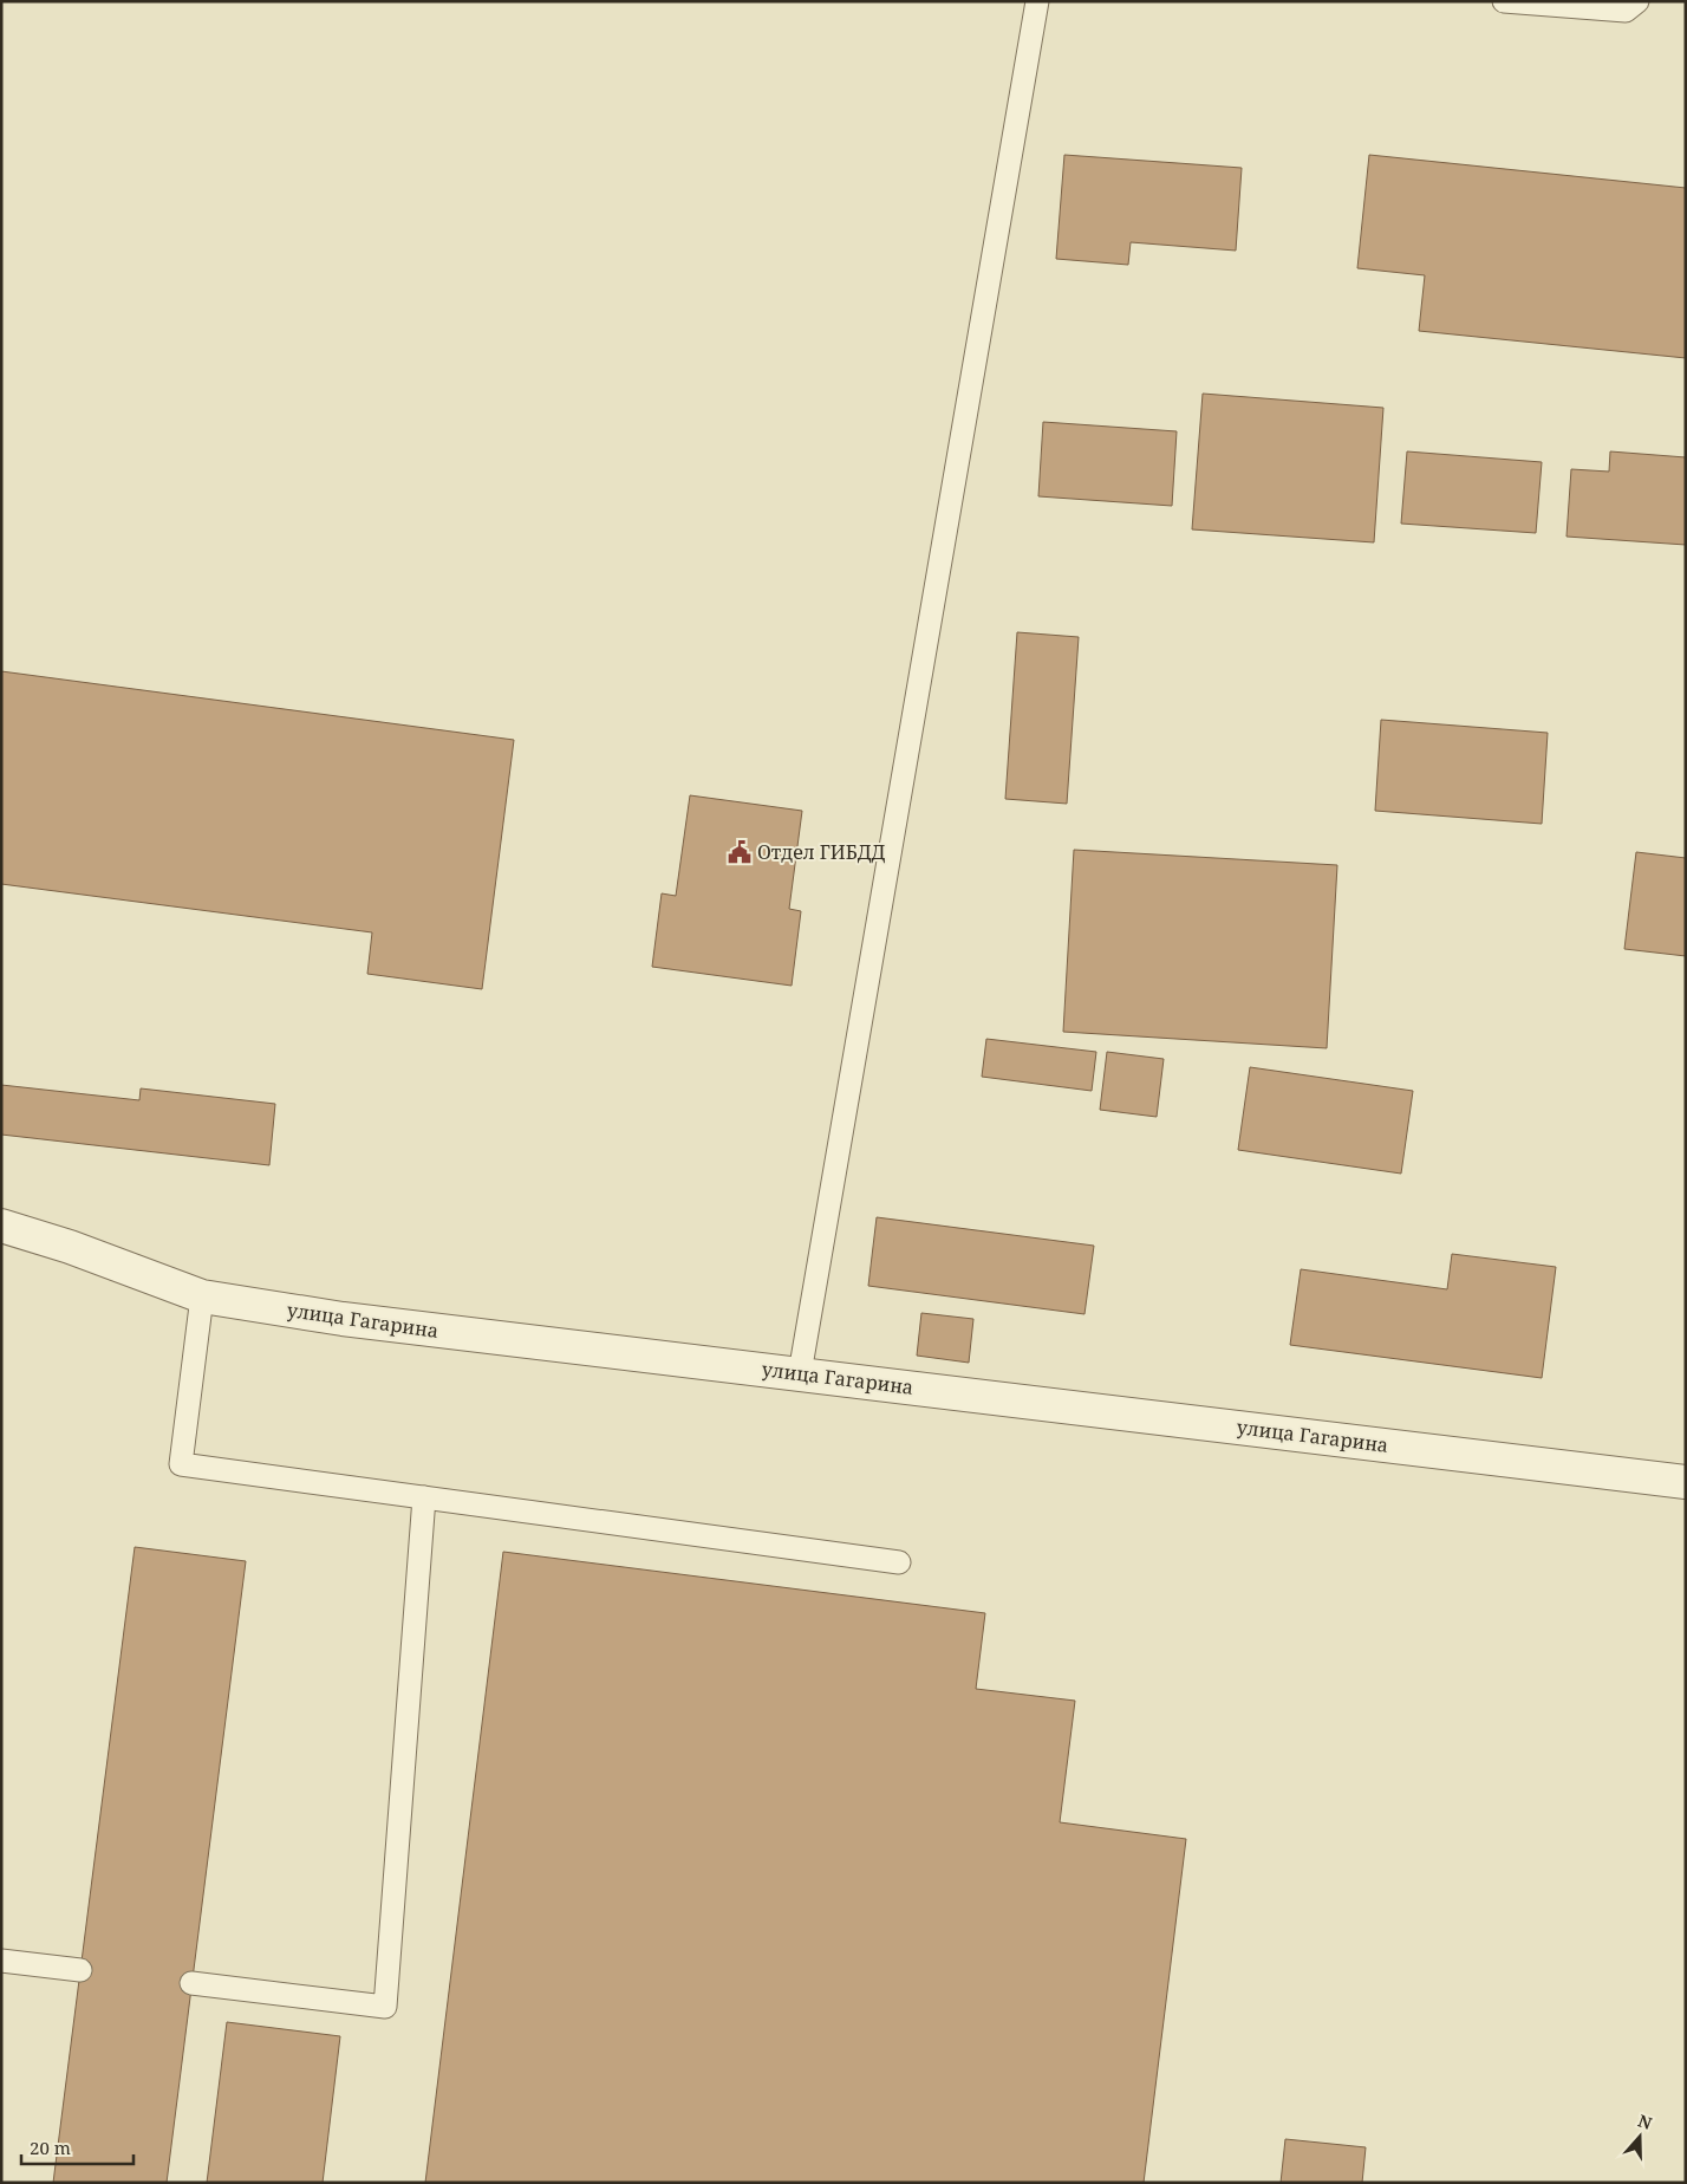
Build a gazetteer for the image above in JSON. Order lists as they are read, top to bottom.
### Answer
{
  "streets": {
    "street": ["улица Гагарина"]
  },
  "places": {
    "public building": ["Отдел ГИБДД"]
  },
  "scale_bar": "20 m",
  "north": "top"
}
